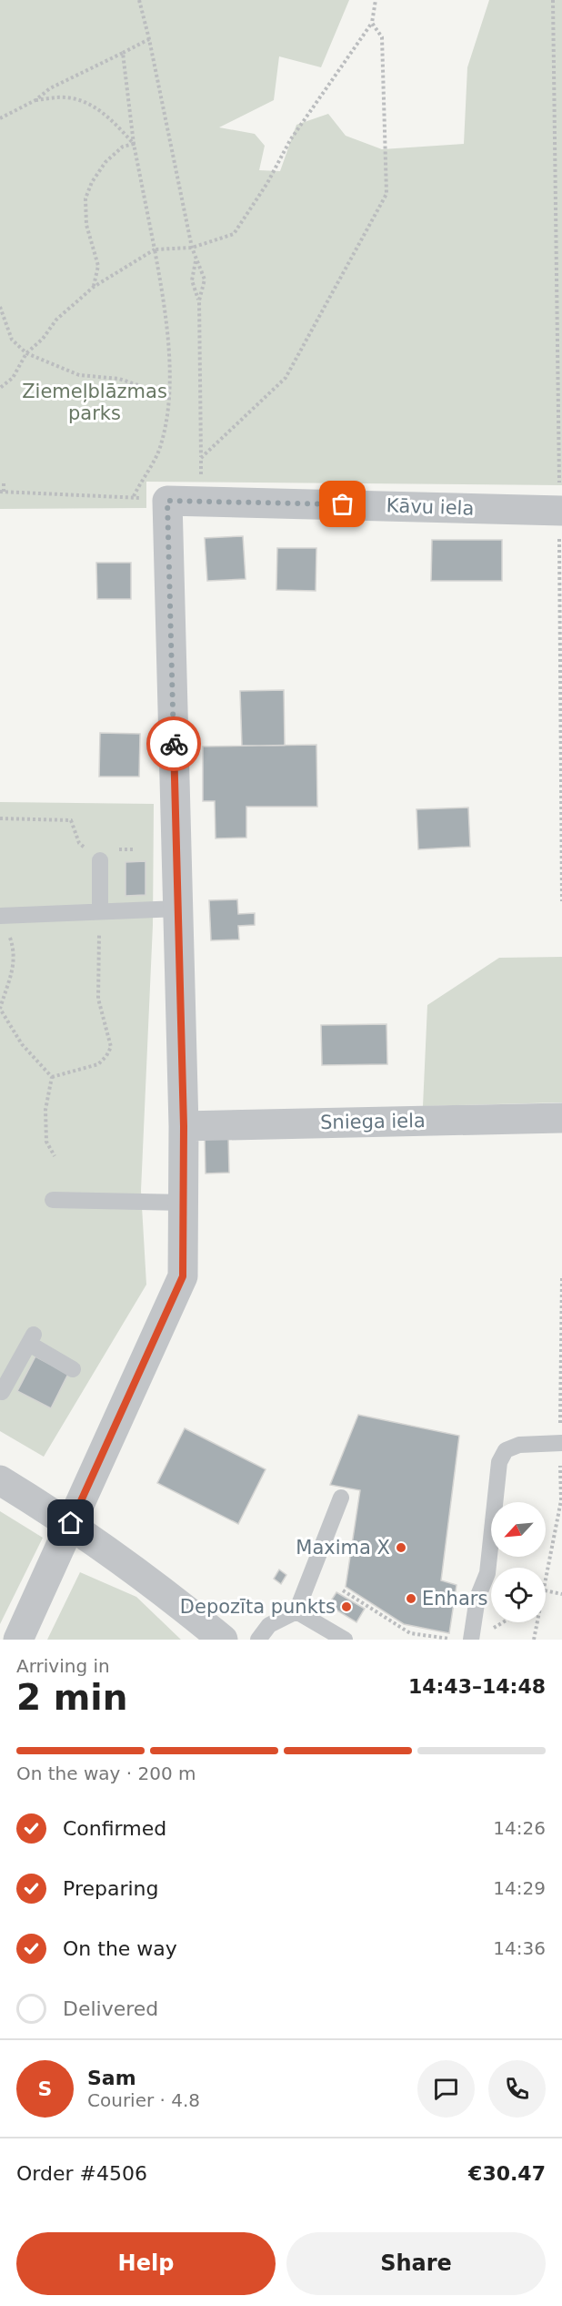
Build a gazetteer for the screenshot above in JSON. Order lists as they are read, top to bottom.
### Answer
{
  "streets": {
    "street": ["Kāvu iela", "Sniega iela"]
  },
  "parks": ["Ziemeļblāzmas parks"],
  "places": ["Maxima X", "Enhars", "Depozīta punkts"],
  "north": "bottom left",
  "page": {
    "heading": ["2 min", "Arriving in", "14:43–14:48"],
    "panel": [
      "Sam",
      "Courier · 4.8",
      "Order #4506",
      "€30.47"
    ],
    "bar": "On the way · 200 m",
    "list": [
      ["Confirmed", "14:26"],
      ["Preparing", "14:29"],
      ["On the way", "14:36"],
      "Delivered"
    ],
    "round": "S",
    "buttons": ["Help", "Share"]
  }
}
